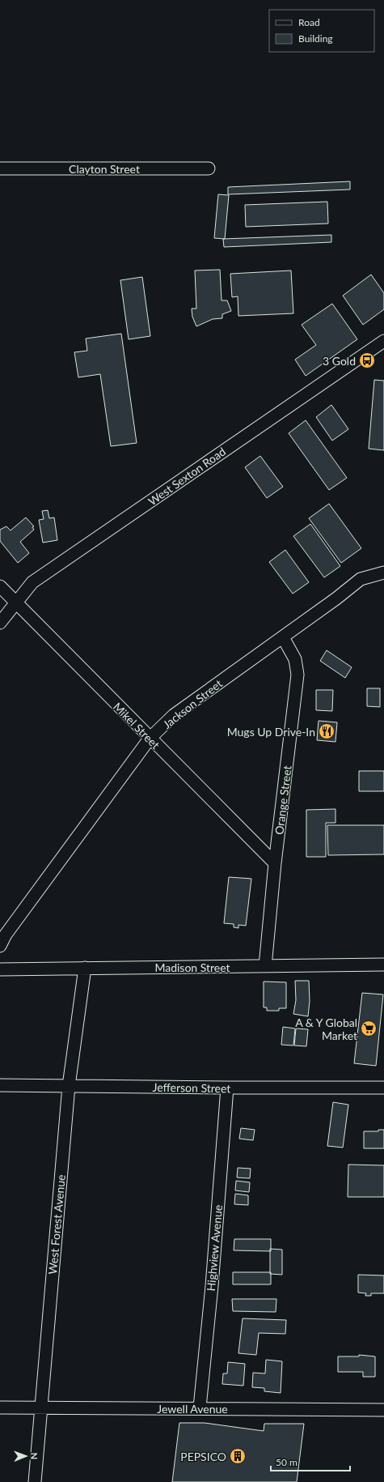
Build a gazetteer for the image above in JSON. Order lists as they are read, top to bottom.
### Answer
{
  "streets": {
    "street": [
      "Clayton Street",
      "West Sexton Road",
      "Jackson Street",
      "Mikel Street",
      "Orange Street",
      "Madison Street",
      "Jefferson Street",
      "West Forest Avenue",
      "Highview Avenue",
      "Jewell Avenue"
    ]
  },
  "crossings": [
    ["West Sexton Road", "Mikel Street"],
    ["Jackson Street", "Mikel Street"],
    ["Jackson Street", "Orange Street"],
    ["Mikel Street", "Orange Street"],
    ["Orange Street", "Madison Street"],
    ["Madison Street", "West Forest Avenue"],
    ["Jefferson Street", "West Forest Avenue"],
    ["Jefferson Street", "Highview Avenue"],
    ["West Forest Avenue", "Jewell Avenue"],
    ["Highview Avenue", "Jewell Avenue"]
  ],
  "places": {
    "bus stop": ["3 Gold"],
    "restaurant": ["Mugs Up Drive-In"],
    "supermarket": ["A & Y Global Market"],
    "building": ["PEPSICO"]
  },
  "legend": ["Road", "Building"],
  "scale_bar": "50 m",
  "north": "right"
}
